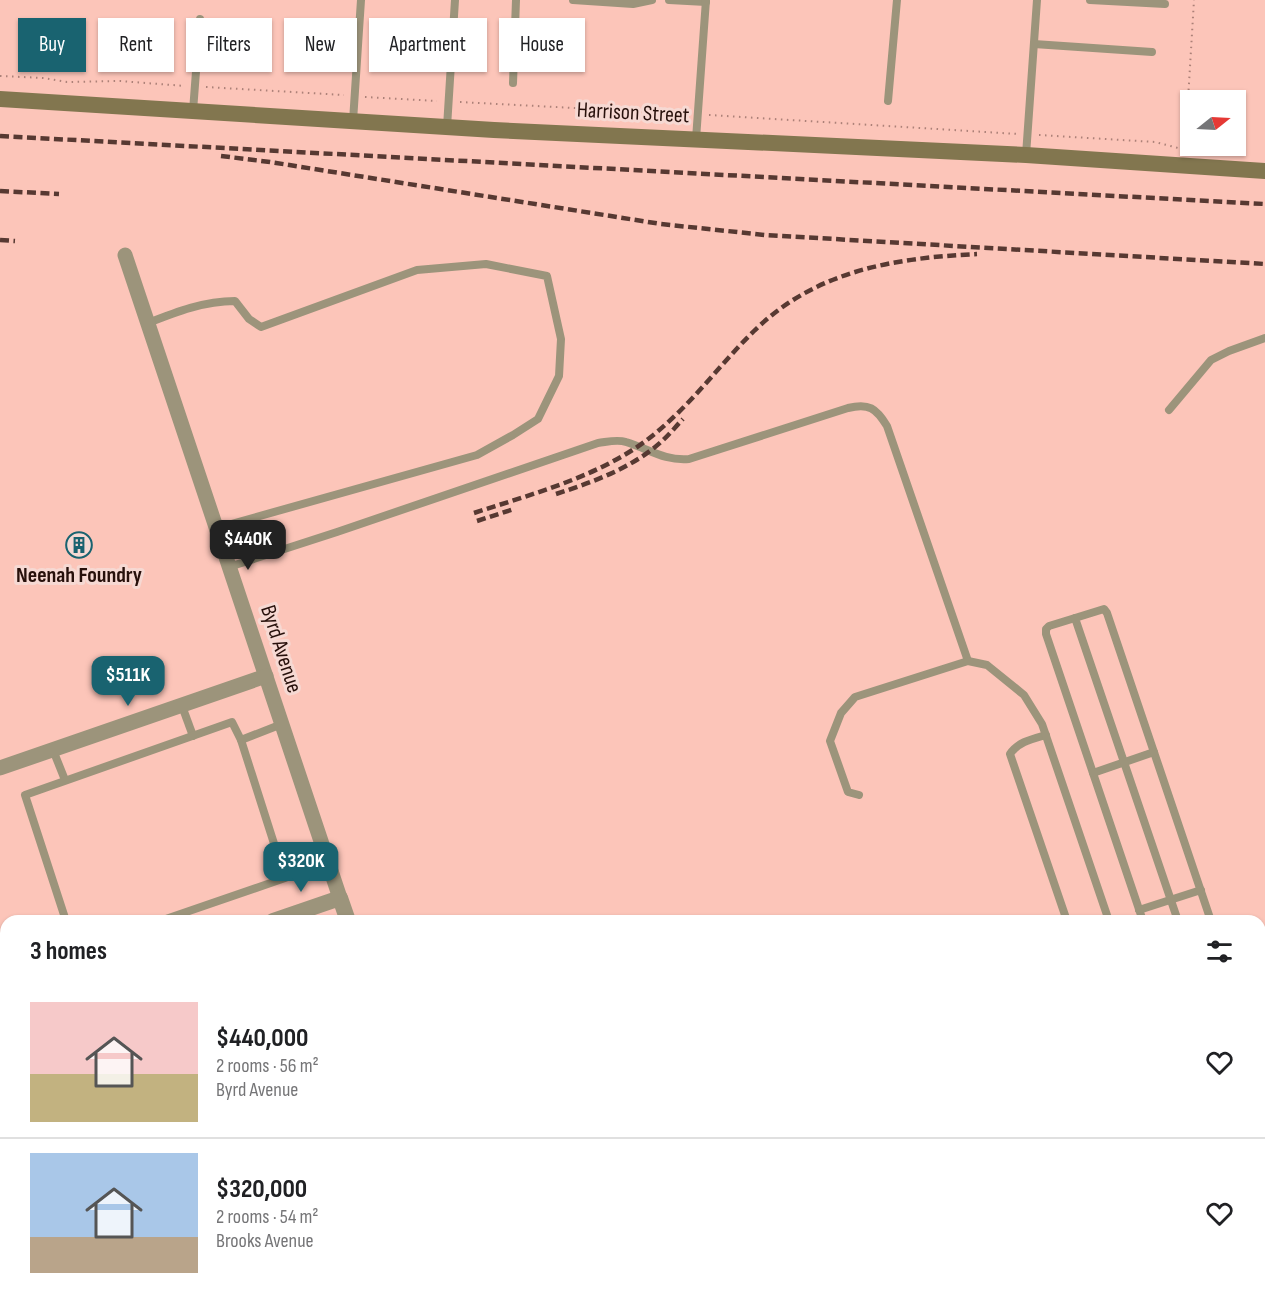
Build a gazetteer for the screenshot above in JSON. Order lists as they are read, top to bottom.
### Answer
{
  "streets": {
    "main road": ["Harrison Street"],
    "street": ["Byrd Avenue"]
  },
  "places": {
    "building": ["Neenah Foundry"]
  },
  "north": "right",
  "page": {
    "chip": [
      "Buy",
      "Rent",
      "Filters",
      "New",
      "Apartment",
      "House"
    ],
    "price": ["$440K", "$511K", "$320K"],
    "heading": "3 homes",
    "list": [
      {
        "name": "$440,000",
        "note": "2 rooms · 56 m² · Byrd Avenue"
      },
      {
        "name": "$320,000",
        "note": "2 rooms · 54 m² · Brooks Avenue"
      }
    ]
  }
}
